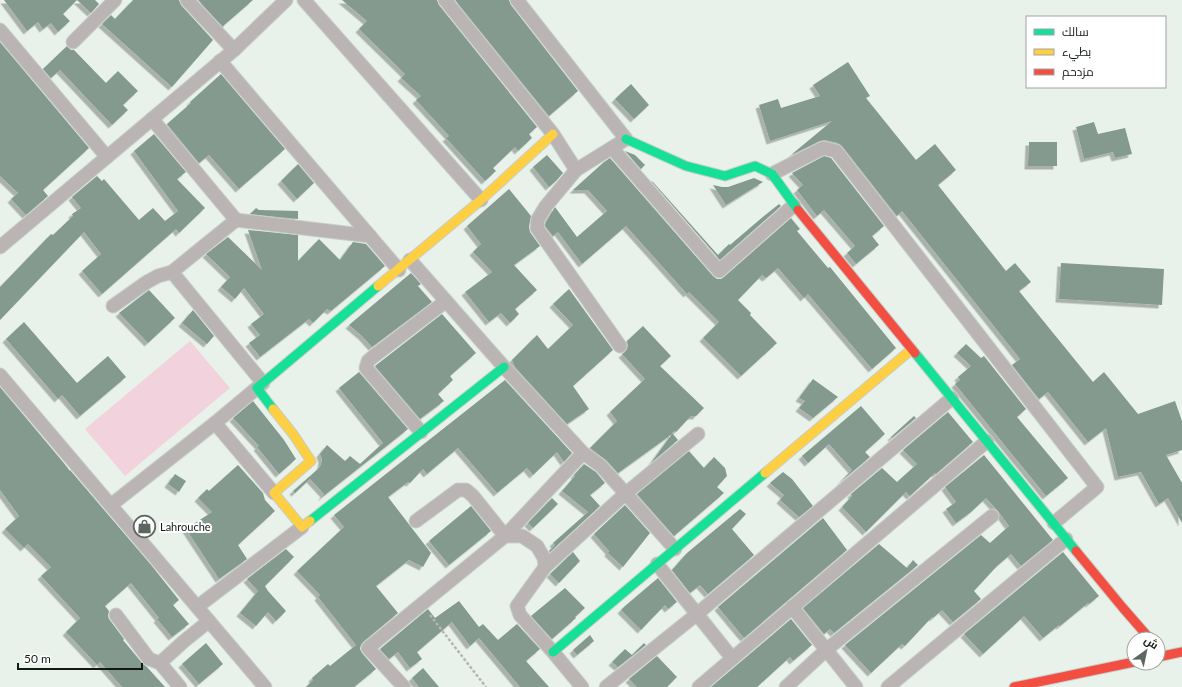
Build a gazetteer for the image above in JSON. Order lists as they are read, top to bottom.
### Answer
{
  "places": {
    "shop": ["Lahrouche"]
  },
  "legend": ["سالك", "بطيء", "مزدحم"],
  "scale_bar": "50 m",
  "north": "top right"
}
